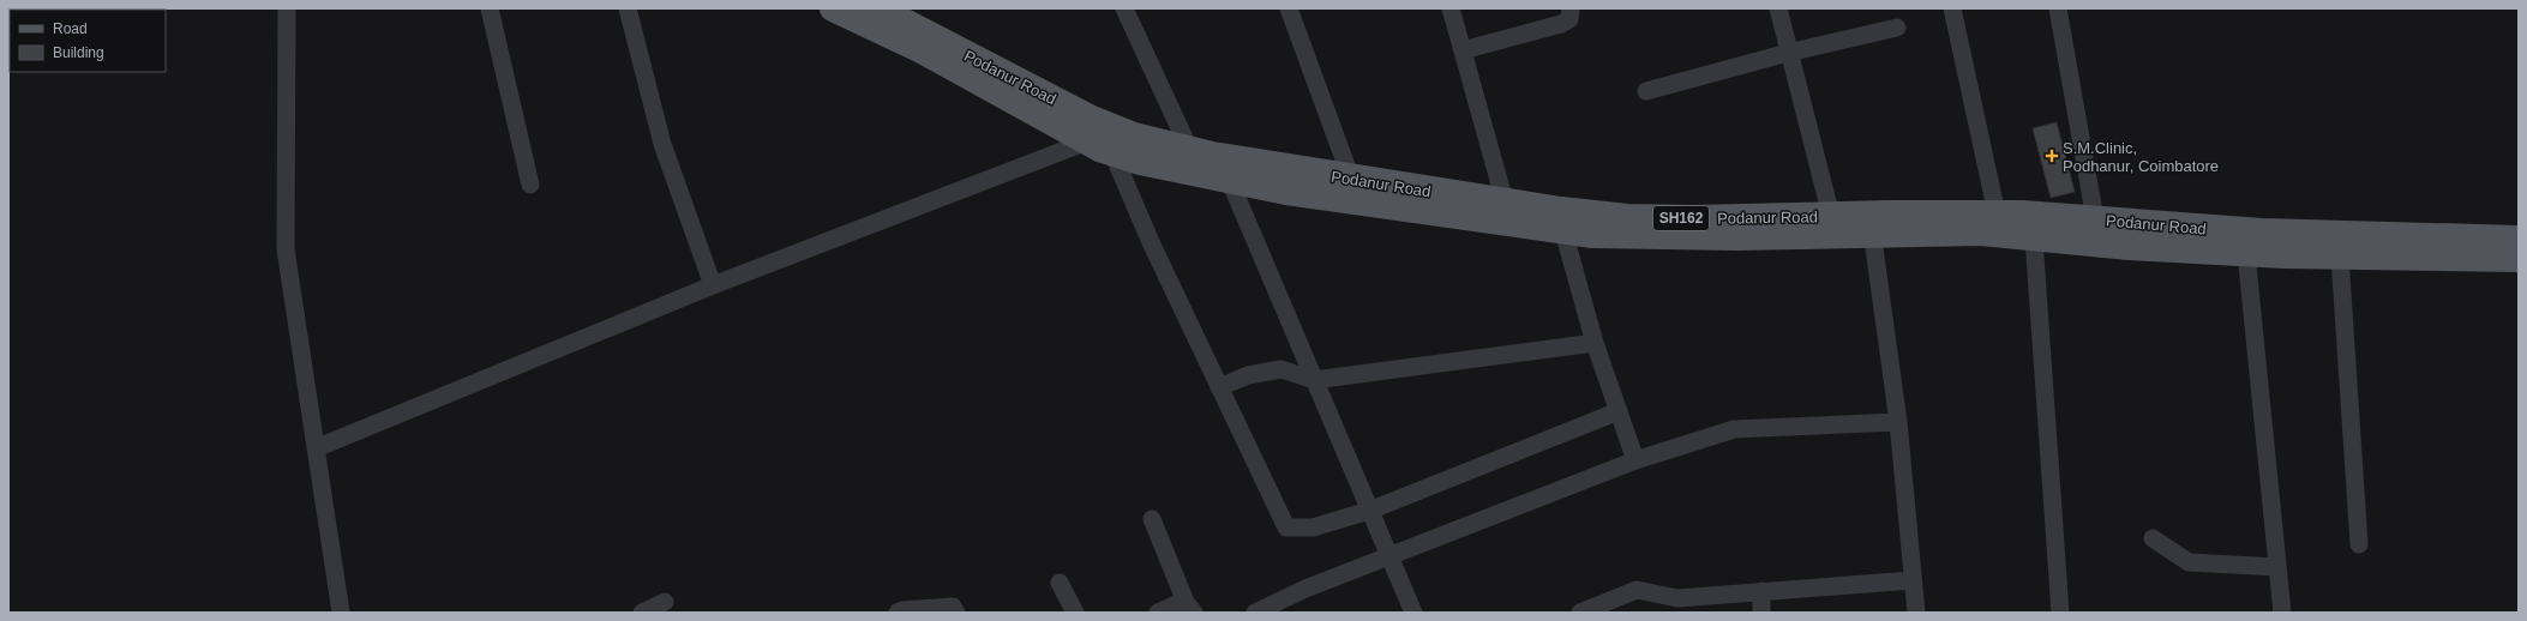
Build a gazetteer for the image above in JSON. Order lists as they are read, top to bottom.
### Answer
{
  "streets": {
    "main road": ["Podanur Road", "SH162"]
  },
  "places": {
    "health": ["S.M.Clinic, Podhanur, Coimbatore"]
  },
  "legend": ["Road", "Building"]
}
